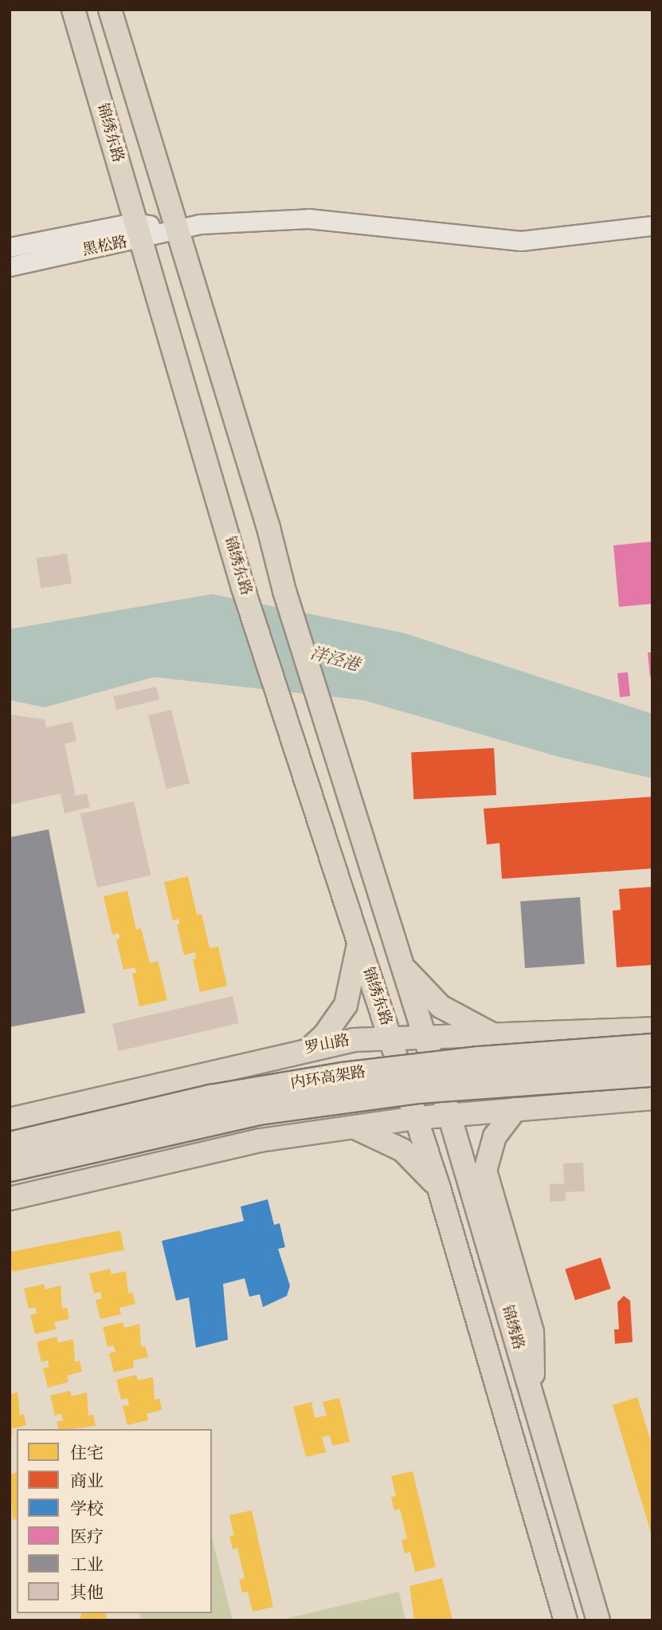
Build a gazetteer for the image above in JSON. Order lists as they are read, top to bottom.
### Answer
{
  "streets": {
    "highway": ["内环高架路"],
    "main road": ["锦绣东路", "罗山路", "锦绣路"],
    "street": ["黑松路"]
  },
  "crossings": [
    ["锦绣东路", "黑松路"],
    ["锦绣东路", "罗山路"],
    ["锦绣东路", "锦绣路"],
    ["罗山路", "锦绣路"]
  ],
  "water": ["洋泾港"],
  "legend": [
    "住宅",
    "商业",
    "学校",
    "医疗",
    "工业",
    "其他"
  ]
}
